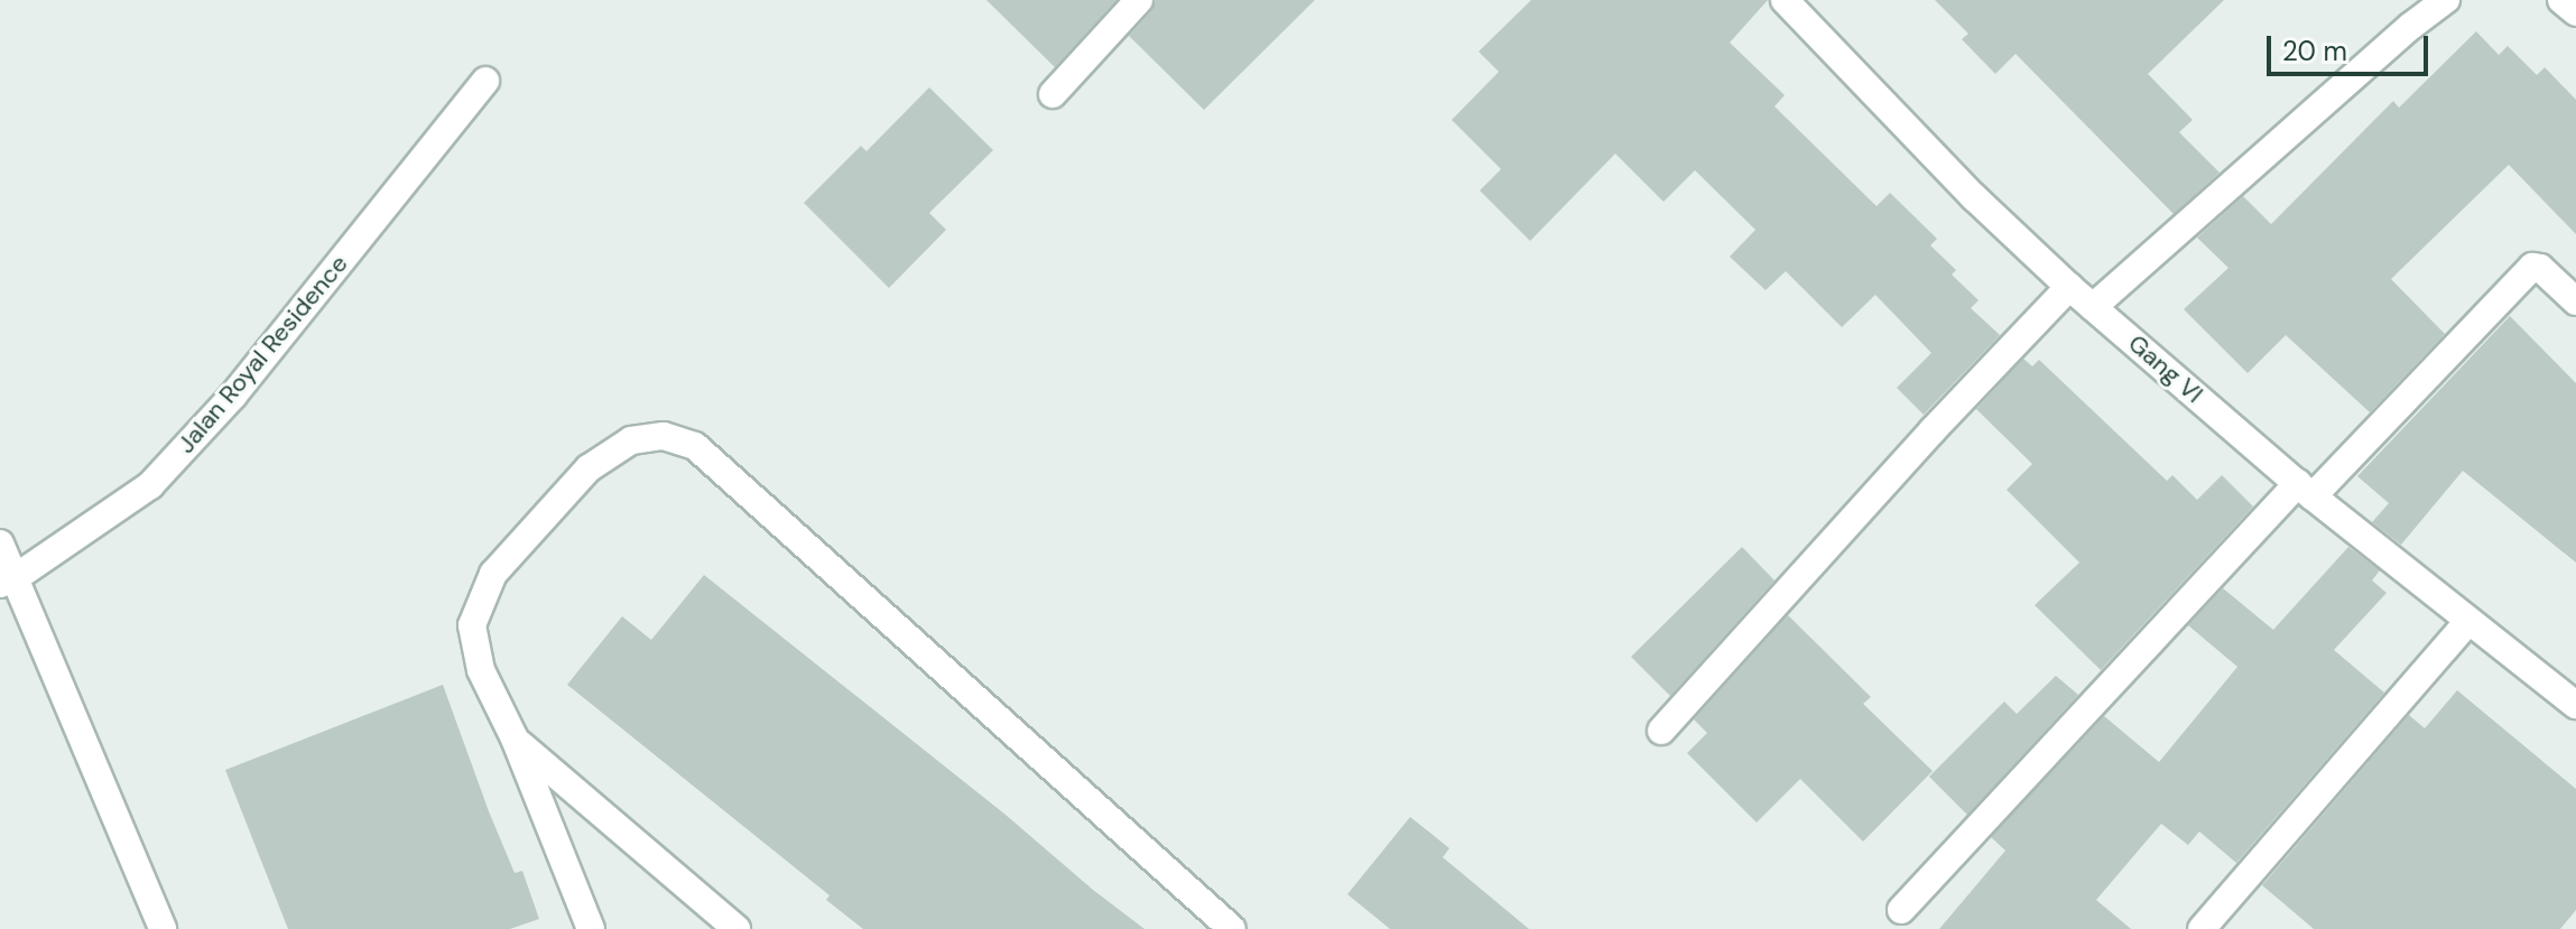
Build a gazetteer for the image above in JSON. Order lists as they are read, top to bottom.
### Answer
{
  "streets": {
    "street": ["Jalan Royal Residence", "Gang VI"]
  },
  "scale_bar": "20 m"
}
